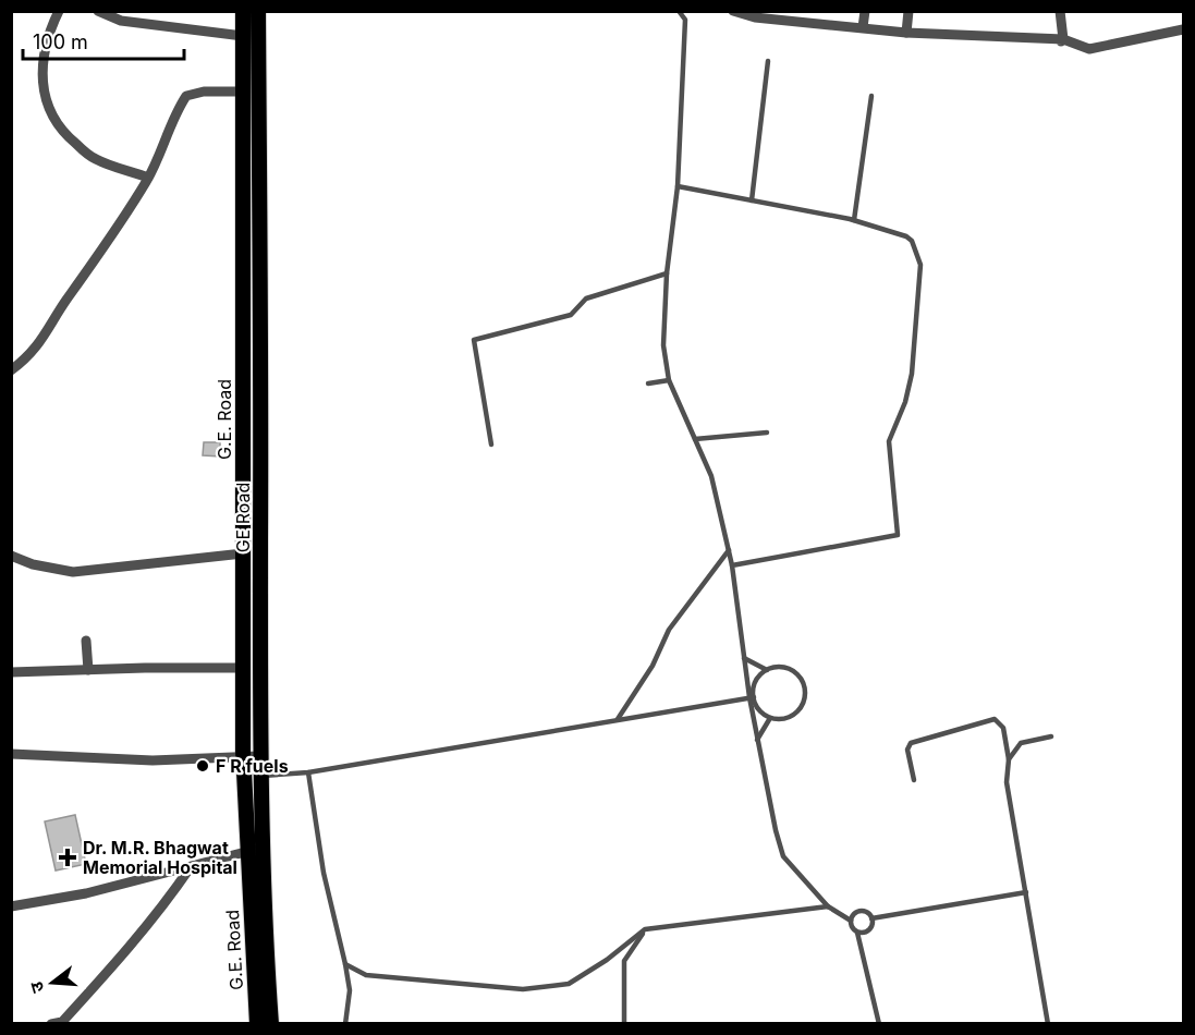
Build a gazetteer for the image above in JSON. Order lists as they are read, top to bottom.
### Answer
{
  "streets": {
    "main road": ["G.E. Road", "GE Road"]
  },
  "places": {
    "other": ["F R fuels"],
    "health": ["Dr. M.R. Bhagwat Memorial Hospital"]
  },
  "scale_bar": "100 m",
  "north": "left"
}
